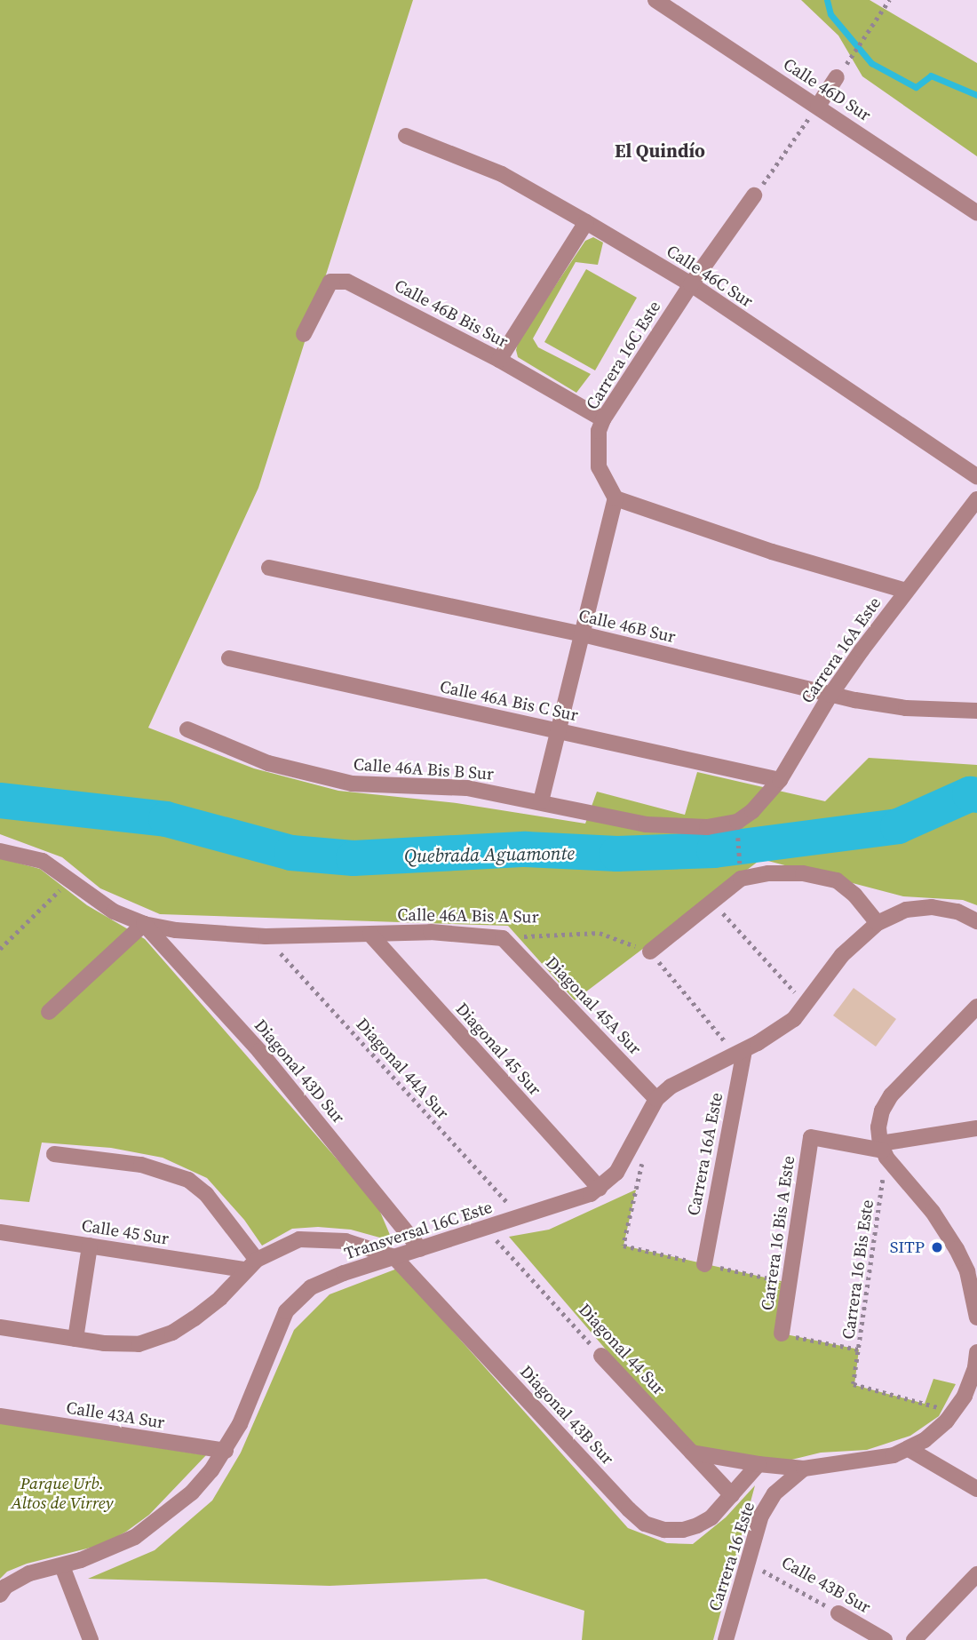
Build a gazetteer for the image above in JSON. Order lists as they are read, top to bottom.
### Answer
{
  "streets": {
    "street": [
      "Calle 46D Sur",
      "Calle 46C Sur",
      "Calle 46B Bis Sur",
      "Carrera 16C Este",
      "Calle 46B Sur",
      "Carrera 16A Este",
      "Calle 46A Bis C Sur",
      "Calle 46A Bis B Sur",
      "Calle 46A Bis A Sur",
      "Diagonal 45A Sur",
      "Diagonal 45 Sur",
      "Diagonal 43D Sur",
      "Transversal 16C Este",
      "Calle 45 Sur",
      "Carrera 16 Bis A Este",
      "Diagonal 44 Sur",
      "Calle 43A Sur",
      "Diagonal 43B Sur",
      "Carrera 16 Este",
      "Calle 43B Sur"
    ],
    "path": ["Diagonal 44A Sur", "Carrera 16 Bis Este"]
  },
  "crossings": [
    ["Calle 46C Sur", "Carrera 16C Este"],
    ["Calle 46B Bis Sur", "Carrera 16C Este"],
    ["Calle 46B Sur", "Carrera 16A Este"],
    ["Carrera 16A Este", "Calle 46A Bis C Sur"],
    ["Carrera 16A Este", "Calle 46A Bis B Sur"],
    ["Carrera 16A Este", "Transversal 16C Este"],
    ["Calle 46A Bis A Sur", "Diagonal 45A Sur"],
    ["Calle 46A Bis A Sur", "Diagonal 45 Sur"],
    ["Calle 46A Bis A Sur", "Diagonal 44A Sur"],
    ["Calle 46A Bis A Sur", "Diagonal 43D Sur"],
    ["Diagonal 45A Sur", "Transversal 16C Este"],
    ["Diagonal 45 Sur", "Transversal 16C Este"],
    ["Diagonal 44A Sur", "Transversal 16C Este"],
    ["Diagonal 43D Sur", "Transversal 16C Este"],
    ["Transversal 16C Este", "Diagonal 44 Sur"],
    ["Transversal 16C Este", "Calle 43A Sur"],
    ["Transversal 16C Este", "Diagonal 43B Sur"],
    ["Carrera 16 Bis A Este", "Carrera 16 Bis Este"],
    ["Diagonal 44 Sur", "Diagonal 43B Sur"],
    ["Carrera 16 Este", "Calle 43B Sur"]
  ],
  "districts": ["El Quindío"],
  "water": ["Quebrada Aguamonte"],
  "parks": ["Parque Urb. Altos de Virrey"],
  "places": ["SITP"]
}
